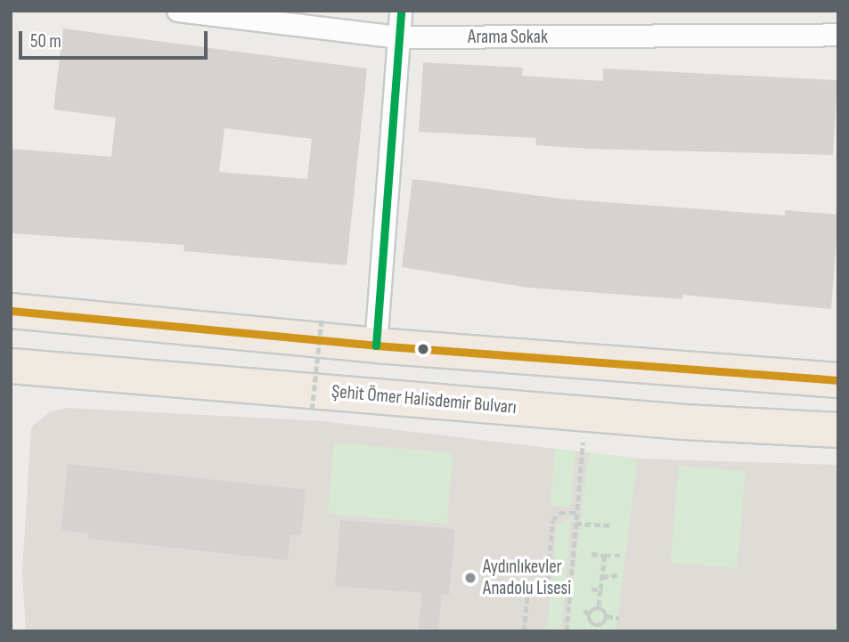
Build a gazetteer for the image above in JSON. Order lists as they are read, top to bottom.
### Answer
{
  "streets": {
    "highway": ["Şehit Ömer Halisdemir Bulvarı"],
    "street": ["Arama Sokak"]
  },
  "places": ["Aydınlıkevler Anadolu Lisesi"],
  "scale_bar": "50 m"
}
